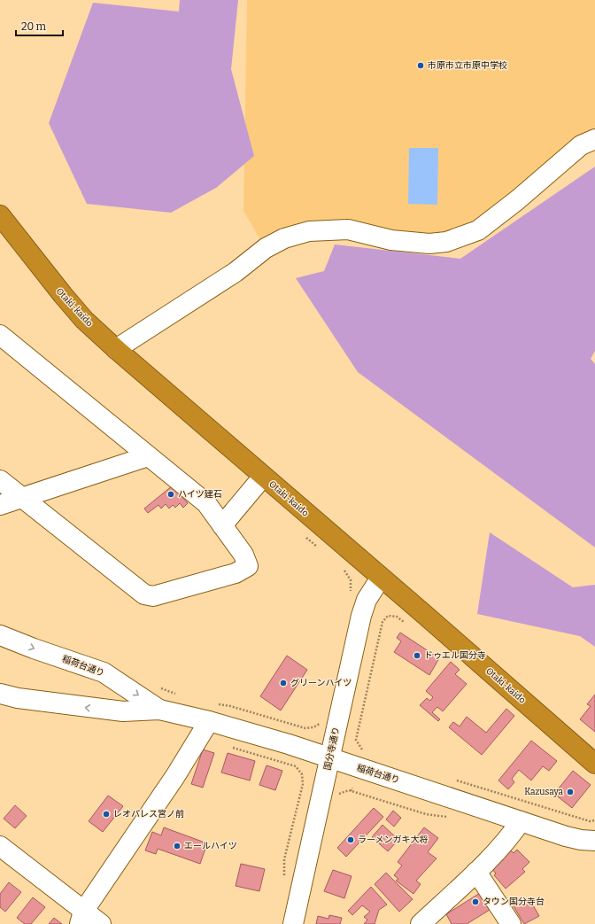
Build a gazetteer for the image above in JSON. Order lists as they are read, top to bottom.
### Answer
{
  "streets": {
    "highway": ["Otaki-kaido"],
    "street": ["稲荷台通り", "国分寺通り"]
  },
  "crossings": [
    ["Otaki-kaido", "国分寺通り"],
    ["稲荷台通り", "国分寺通り"]
  ],
  "places": [
    "市原市立市原中学校",
    "ハイツ建石",
    "ドゥエル国分寺",
    "グリーンハイツ",
    "Kazusaya",
    "レオパレス宮ノ前",
    "ラーメンガキ大将",
    "エールハイツ",
    "タウン国分寺台"
  ],
  "scale_bar": "20 m"
}
